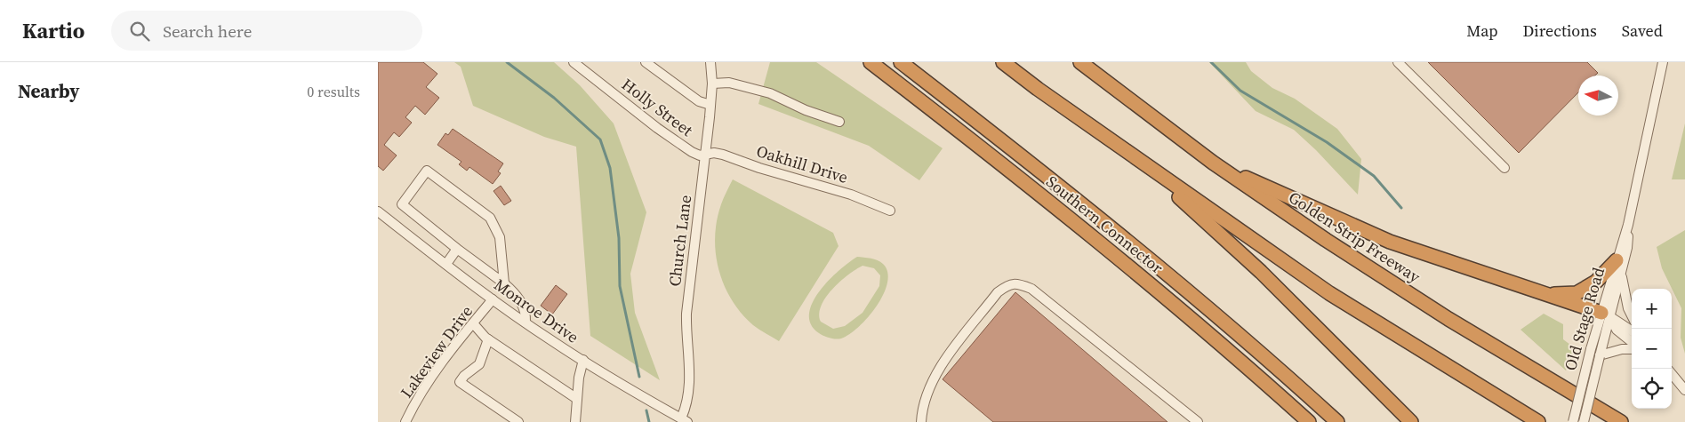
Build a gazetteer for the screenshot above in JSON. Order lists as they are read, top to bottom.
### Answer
{
  "streets": {
    "highway": ["Southern Connector", "Golden Strip Freeway"],
    "street": [
      "Holly Street",
      "Oakhill Drive",
      "Church Lane",
      "Monroe Drive",
      "Old Stage Road",
      "Lakeview Drive"
    ]
  },
  "crossings": [
    ["Holly Street", "Oakhill Drive"],
    ["Holly Street", "Church Lane"],
    ["Oakhill Drive", "Church Lane"],
    ["Church Lane", "Monroe Drive"],
    ["Monroe Drive", "Lakeview Drive"]
  ],
  "north": "left",
  "page": {
    "header": "Kartio",
    "search": "Search here",
    "nav": ["Map", "Directions", "Saved"],
    "heading": ["Nearby", "0 results"],
    "map_buttons": ["+", "−"]
  }
}
